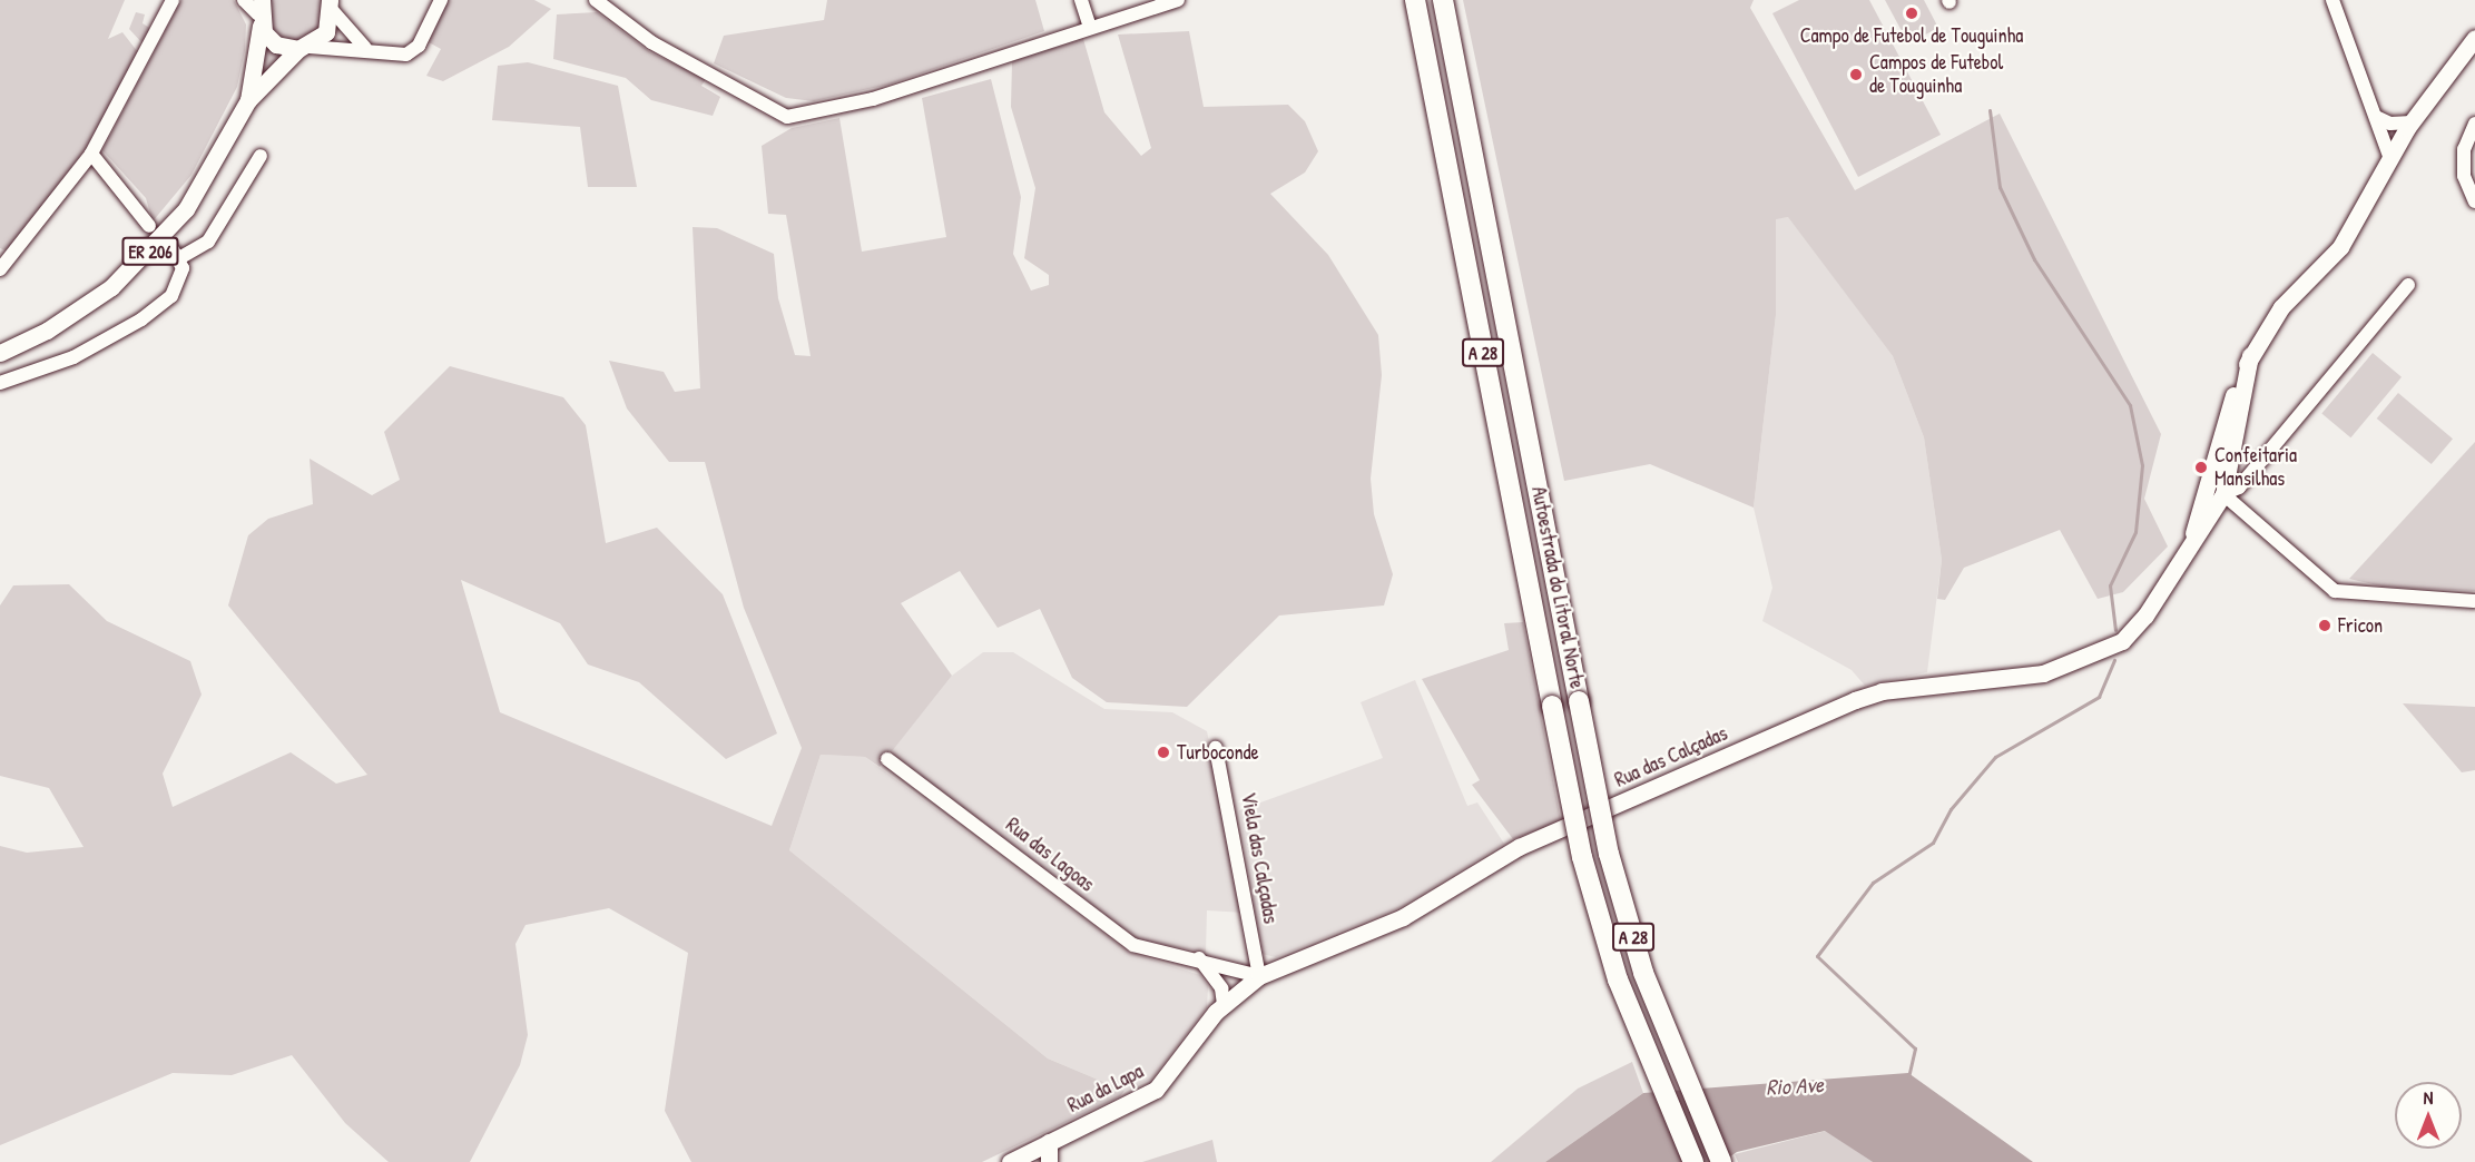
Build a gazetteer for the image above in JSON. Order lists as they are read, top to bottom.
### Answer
{
  "streets": {
    "highway": ["A 28", "Autoestrada do Litoral Norte"],
    "main road": ["ER 206", "Rua das Calçadas", "Rua da Lapa"],
    "street": ["Rua das Lagoas", "Viela das Calçadas"]
  },
  "crossings": [
    ["Rua das Calçadas", "Rua das Lagoas"],
    ["Rua das Calçadas", "Viela das Calçadas"],
    ["Rua das Calçadas", "Rua da Lapa"],
    ["Rua das Lagoas", "Viela das Calçadas"],
    ["Rua das Lagoas", "Rua da Lapa"],
    ["Viela das Calçadas", "Rua da Lapa"]
  ],
  "water": ["Rio Ave"],
  "places": [
    "Campo de Futebol de Touguinha",
    "Campos de Futebol de Touguinha",
    "Confeitaria Mansilhas",
    "Fricon",
    "Turboconde"
  ],
  "north": "top"
}
